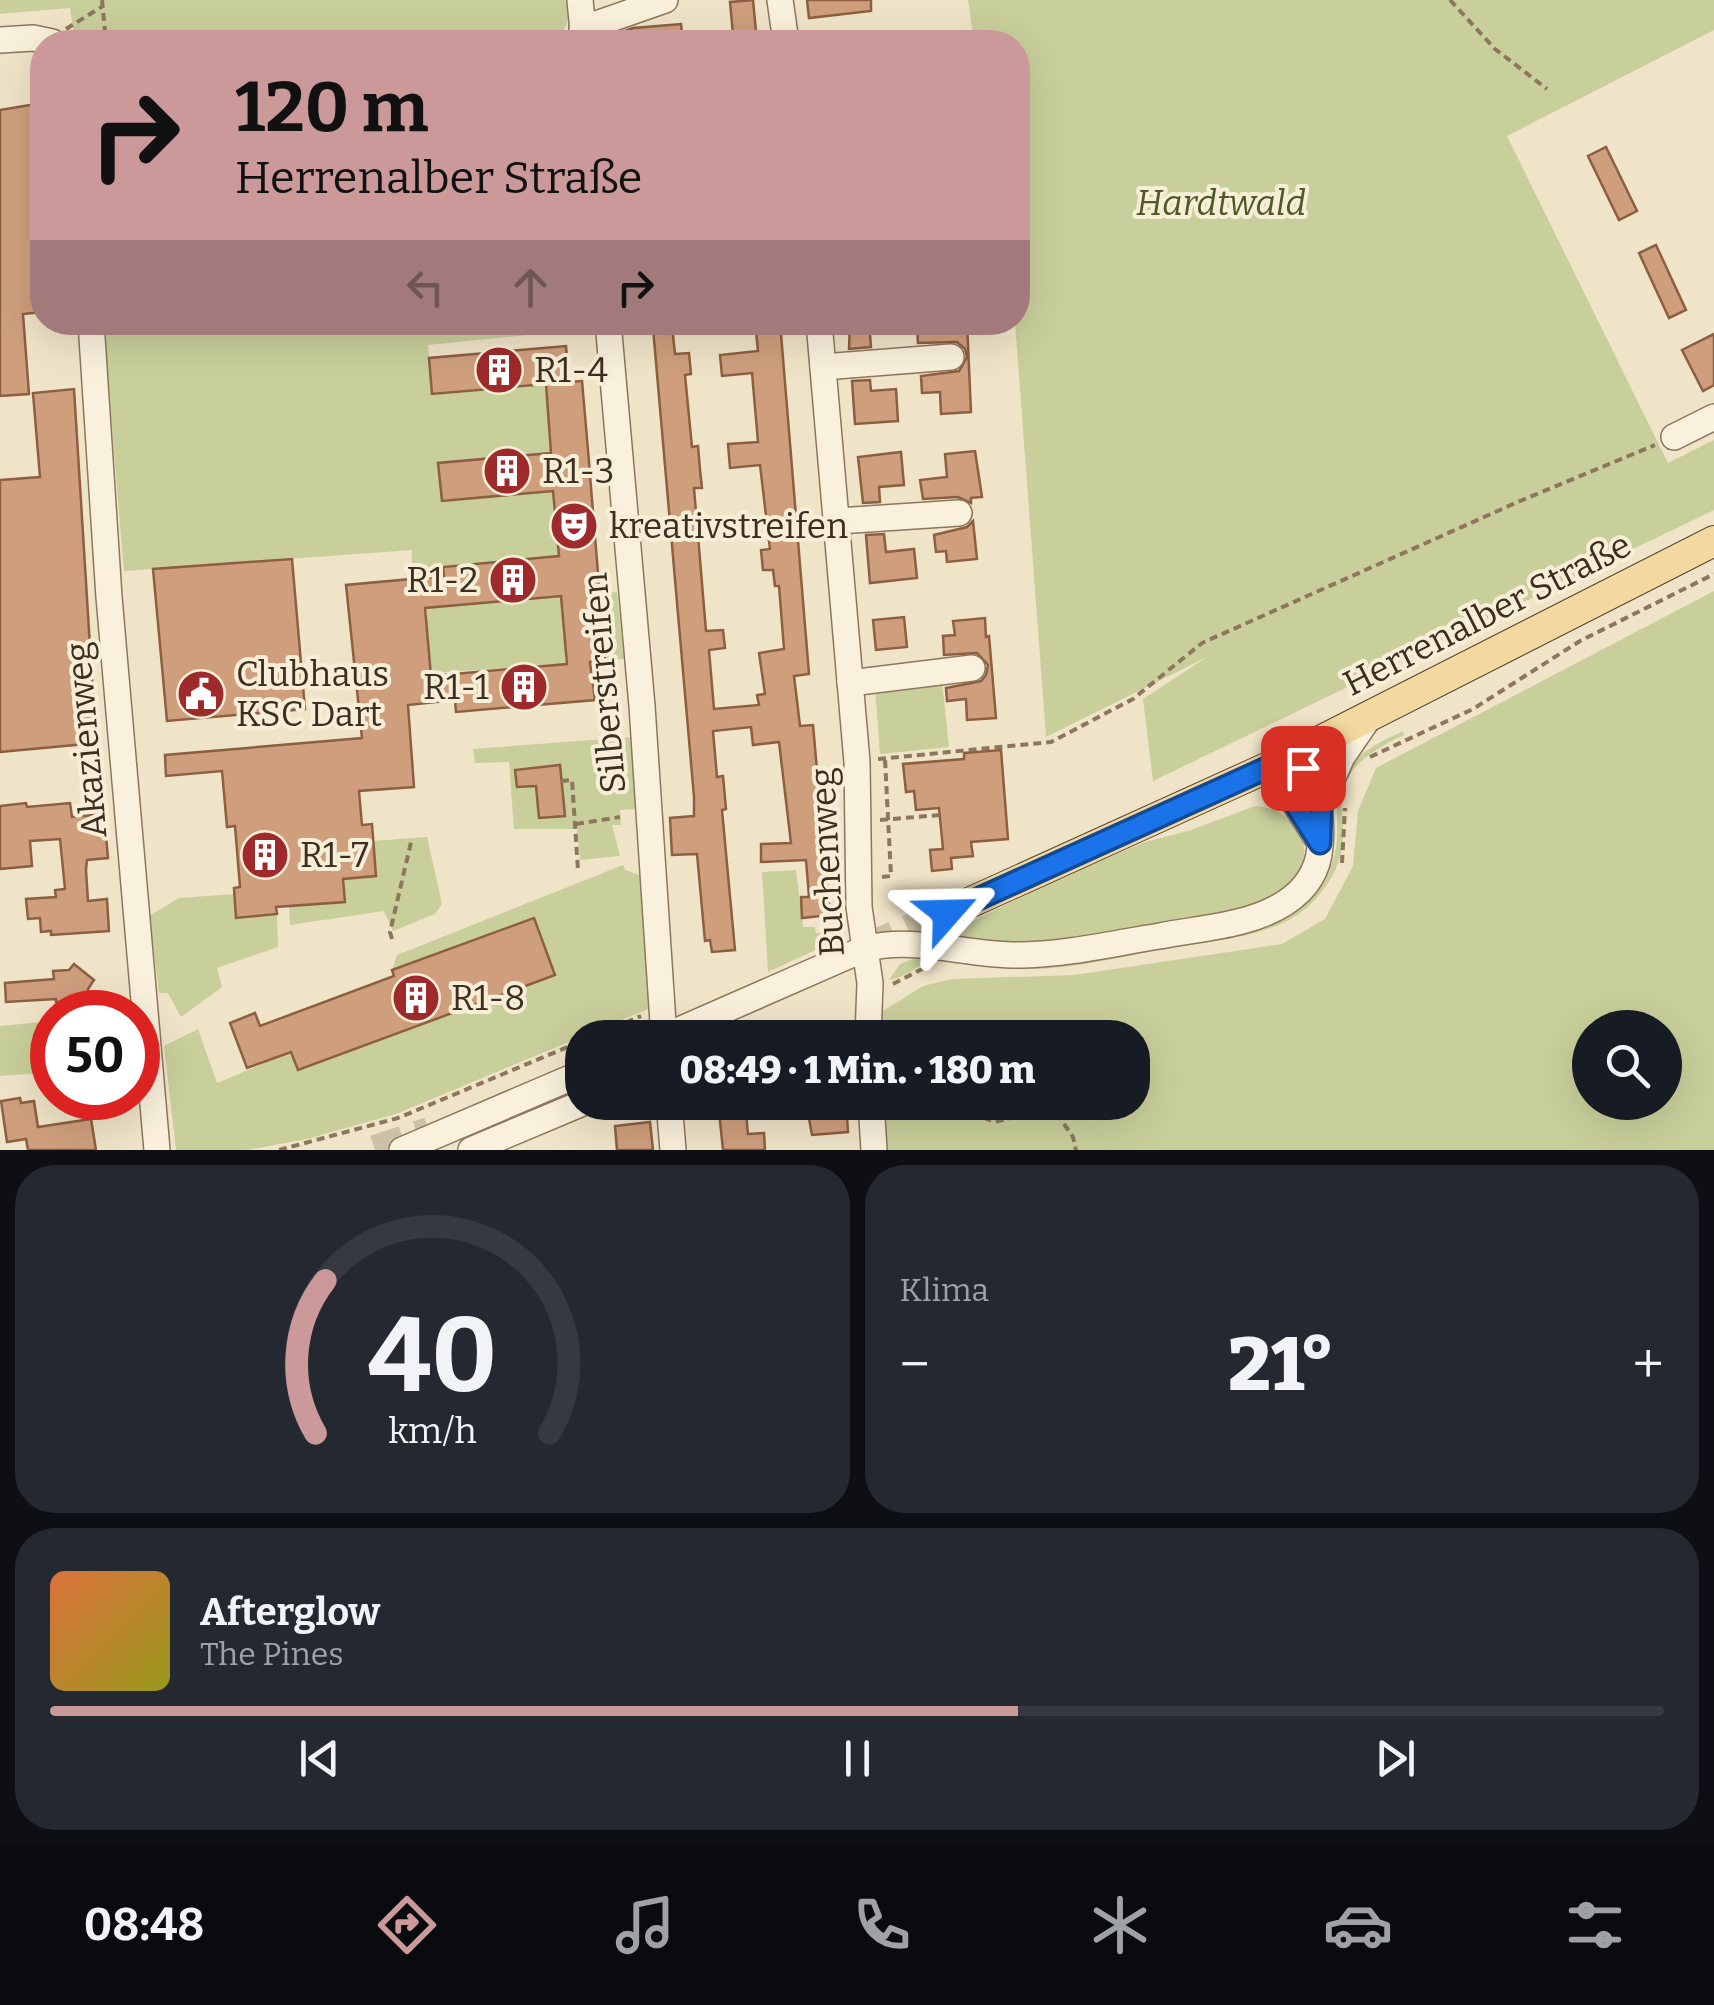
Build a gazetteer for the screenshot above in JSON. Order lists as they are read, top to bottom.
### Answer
{
  "streets": {
    "main road": ["Herrenalber Straße"],
    "street": ["Silberstreifen", "Akazienweg", "Buchenweg"]
  },
  "parks": ["Hardtwald"],
  "places": {
    "building": [
      "R1-4",
      "R1-3",
      "R1-2",
      "R1-1",
      "R1-7",
      "R1-8"
    ],
    "theatre": ["kreativstreifen"],
    "public building": ["Clubhaus KSC Dart"]
  },
  "page": {
    "turn": ["120 m", "Herrenalber Straße"],
    "limit": "50",
    "trip": "08:49 · 1 Min. · 180 m",
    "tile": "Klima",
    "heat": ["−", "21°", "+"],
    "song": ["Afterglow", "The Pines"],
    "tabs": "08:48",
    "gauge": ["40", "km/h"]
  }
}
